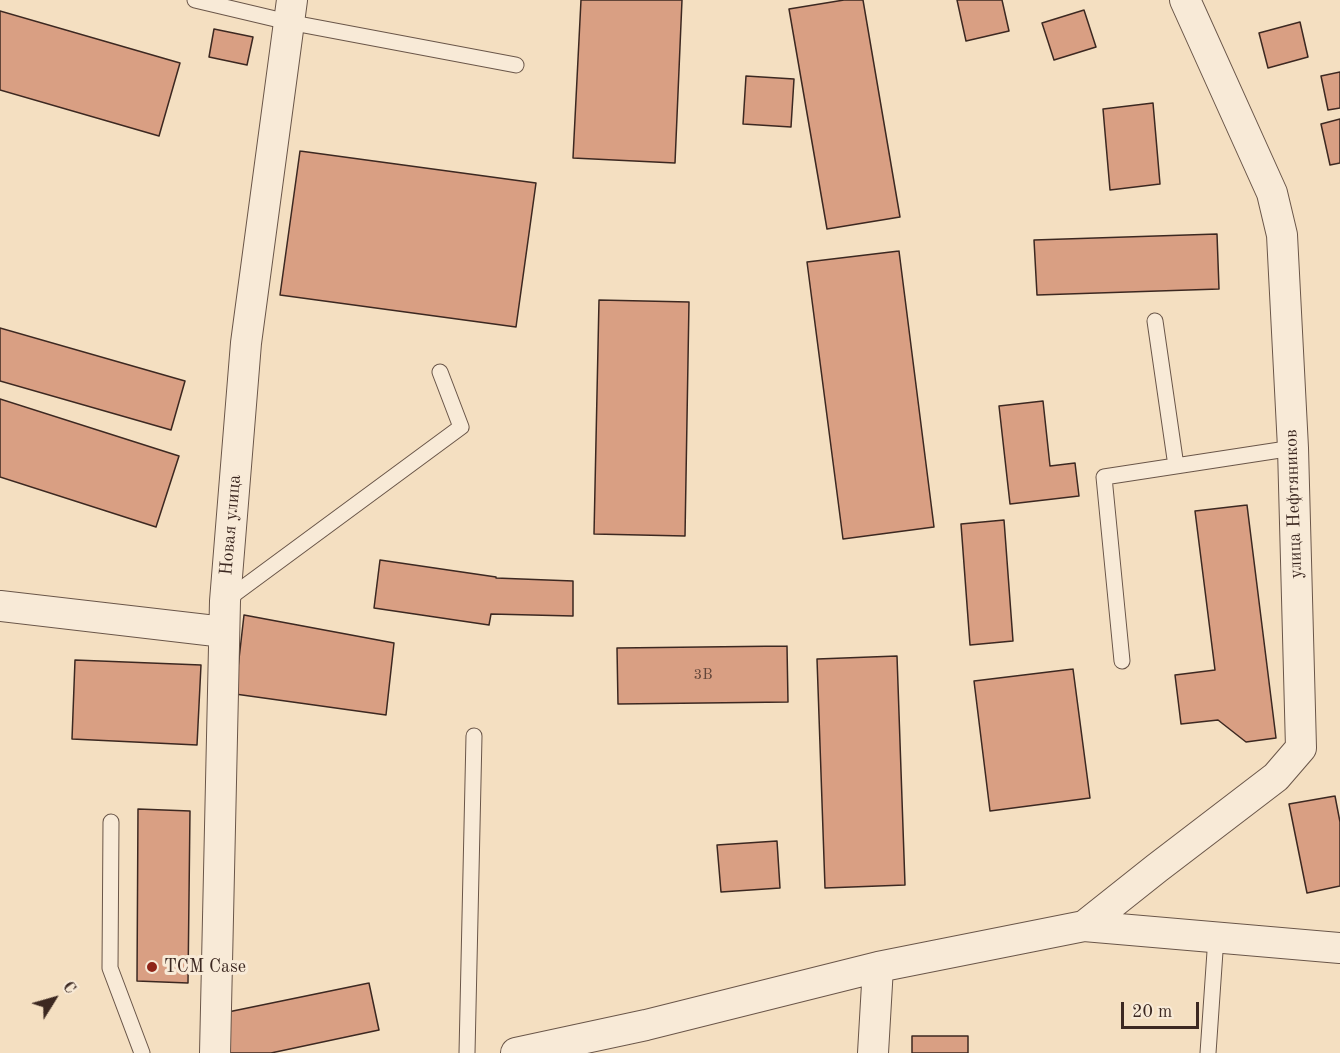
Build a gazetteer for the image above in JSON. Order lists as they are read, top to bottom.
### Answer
{
  "streets": {
    "street": ["улица Нефтяников", "Новая улица"]
  },
  "places": ["ТСМ Case"],
  "house_numbers": ["3В"],
  "scale_bar": "20 m",
  "north": "top right"
}
